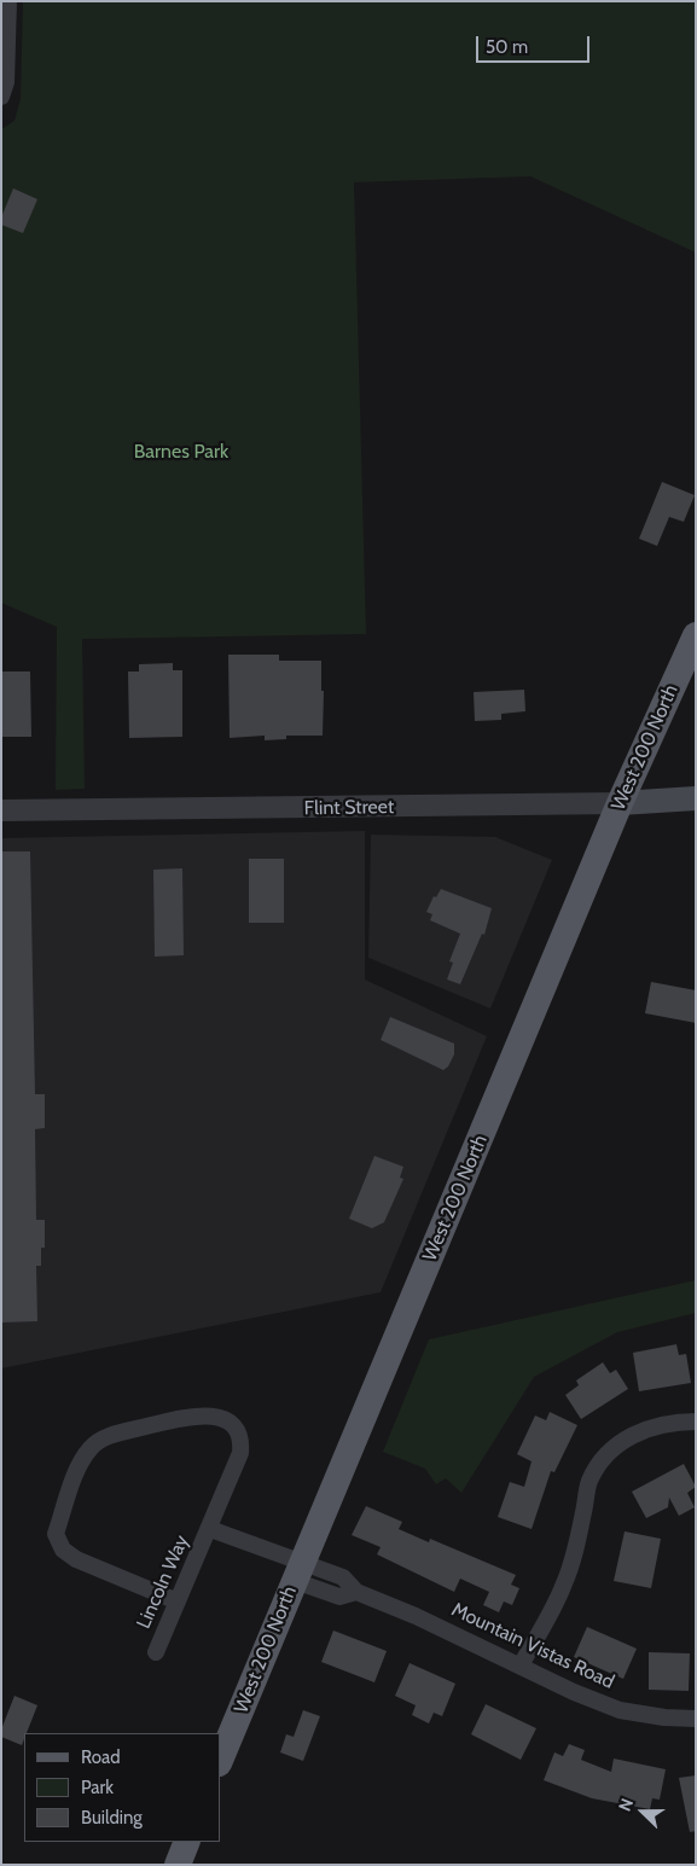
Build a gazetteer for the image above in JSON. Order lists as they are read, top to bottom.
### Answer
{
  "streets": {
    "main road": ["West 200 North", "Flint Street"],
    "street": ["Lincoln Way", "Mountain Vistas Road"]
  },
  "crossings": [
    ["West 200 North", "Flint Street"],
    ["West 200 North", "Lincoln Way"],
    ["West 200 North", "Mountain Vistas Road"],
    ["Lincoln Way", "Mountain Vistas Road"]
  ],
  "parks": ["Barnes Park"],
  "legend": ["Road", "Park", "Building"],
  "scale_bar": "50 m",
  "north": "left"
}
